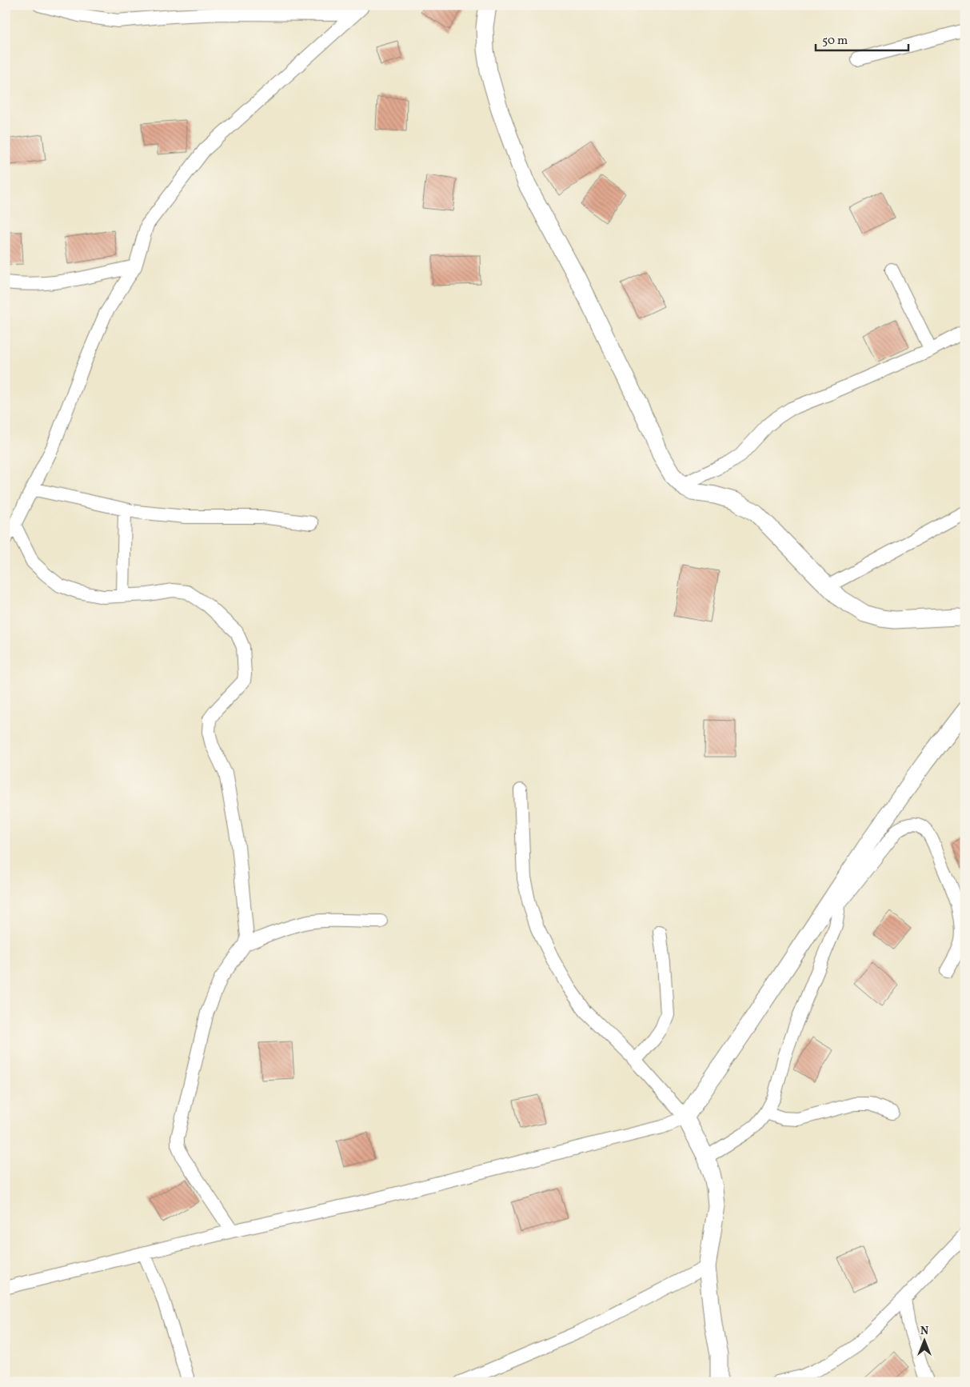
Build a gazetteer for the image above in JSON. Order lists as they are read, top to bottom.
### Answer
{
  "scale_bar": "50 m",
  "north": "top"
}
